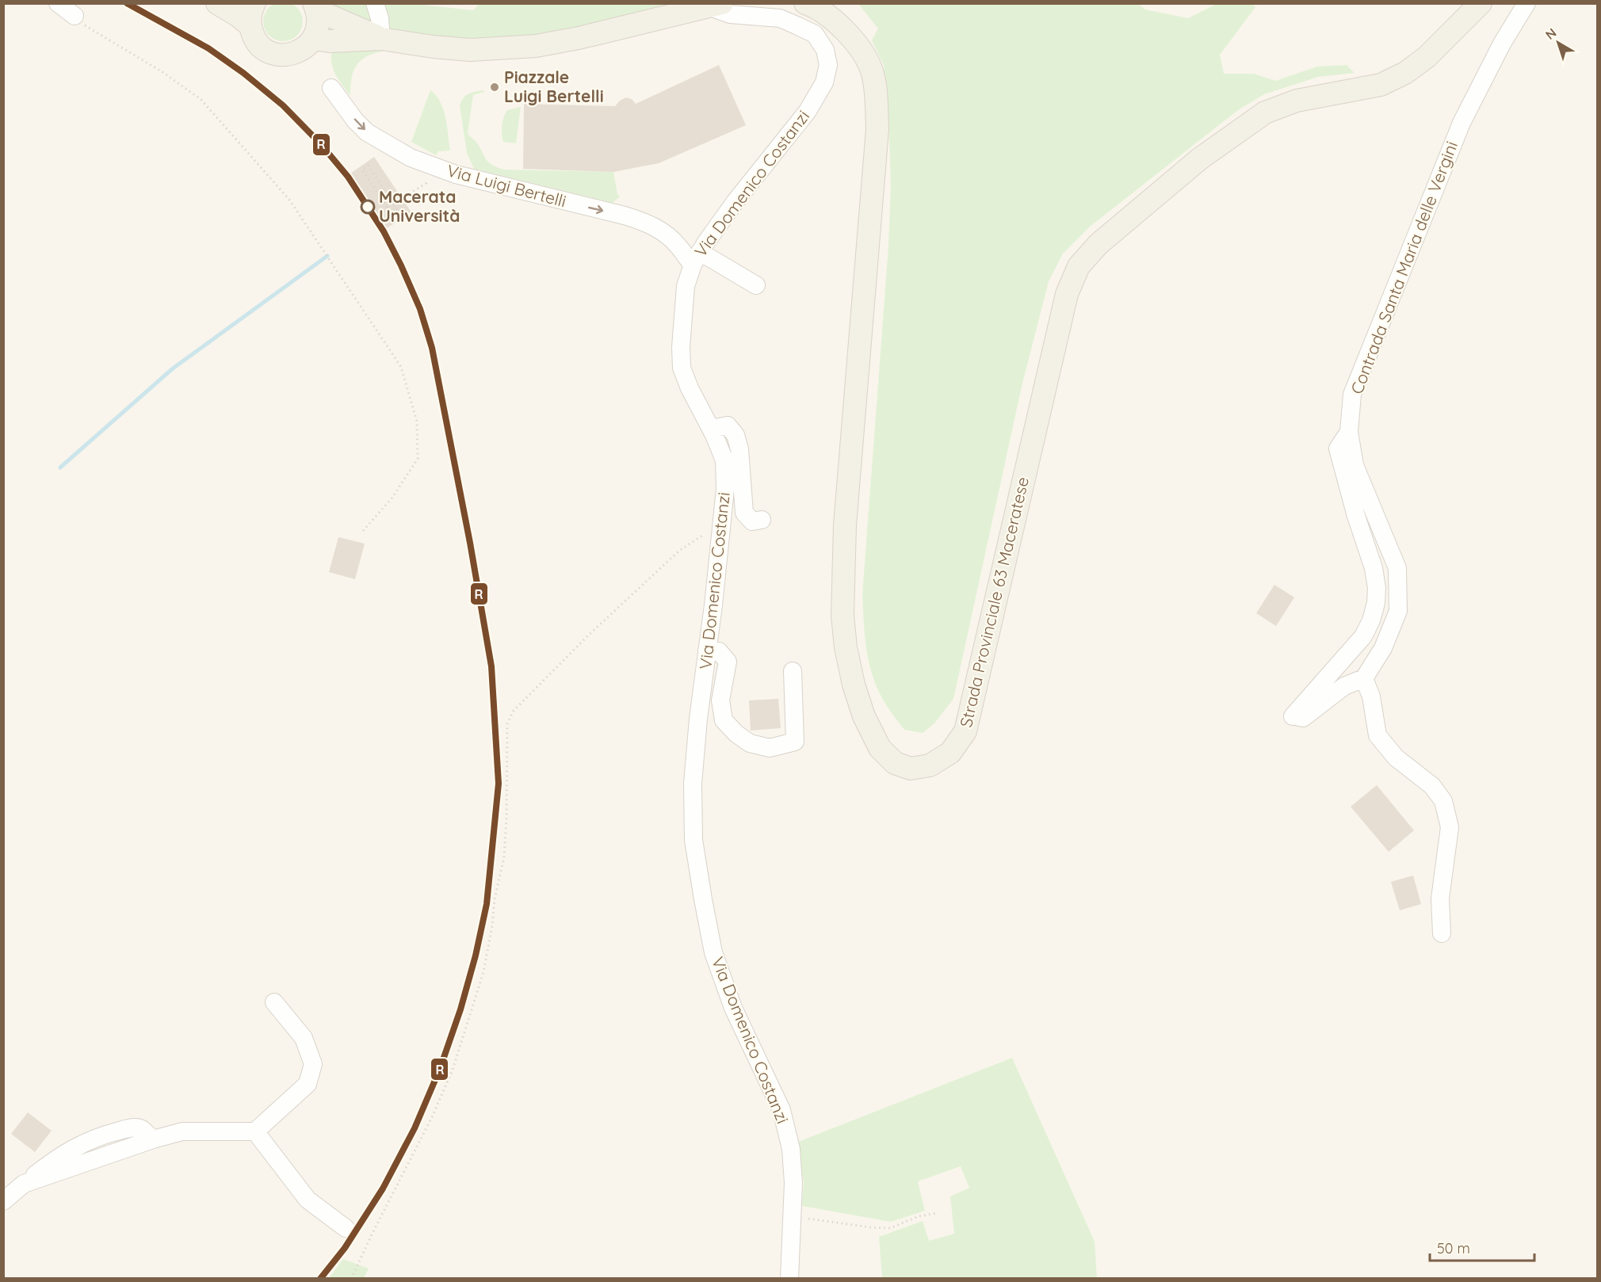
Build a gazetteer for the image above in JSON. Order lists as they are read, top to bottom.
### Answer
{
  "streets": {
    "main road": ["Strada Provinciale 63 Maceratese"],
    "street": ["Via Domenico Costanzi", "Via Luigi Bertelli", "Contrada Santa Maria delle Vergini"]
  },
  "crossings": [
    ["Via Domenico Costanzi", "Via Luigi Bertelli"]
  ],
  "one_way": ["Via Luigi Bertelli"],
  "places": ["Piazzale Luigi Bertelli", "Macerata Università"],
  "lines": ["transit line R"],
  "scale_bar": "50 m",
  "north": "top left"
}
